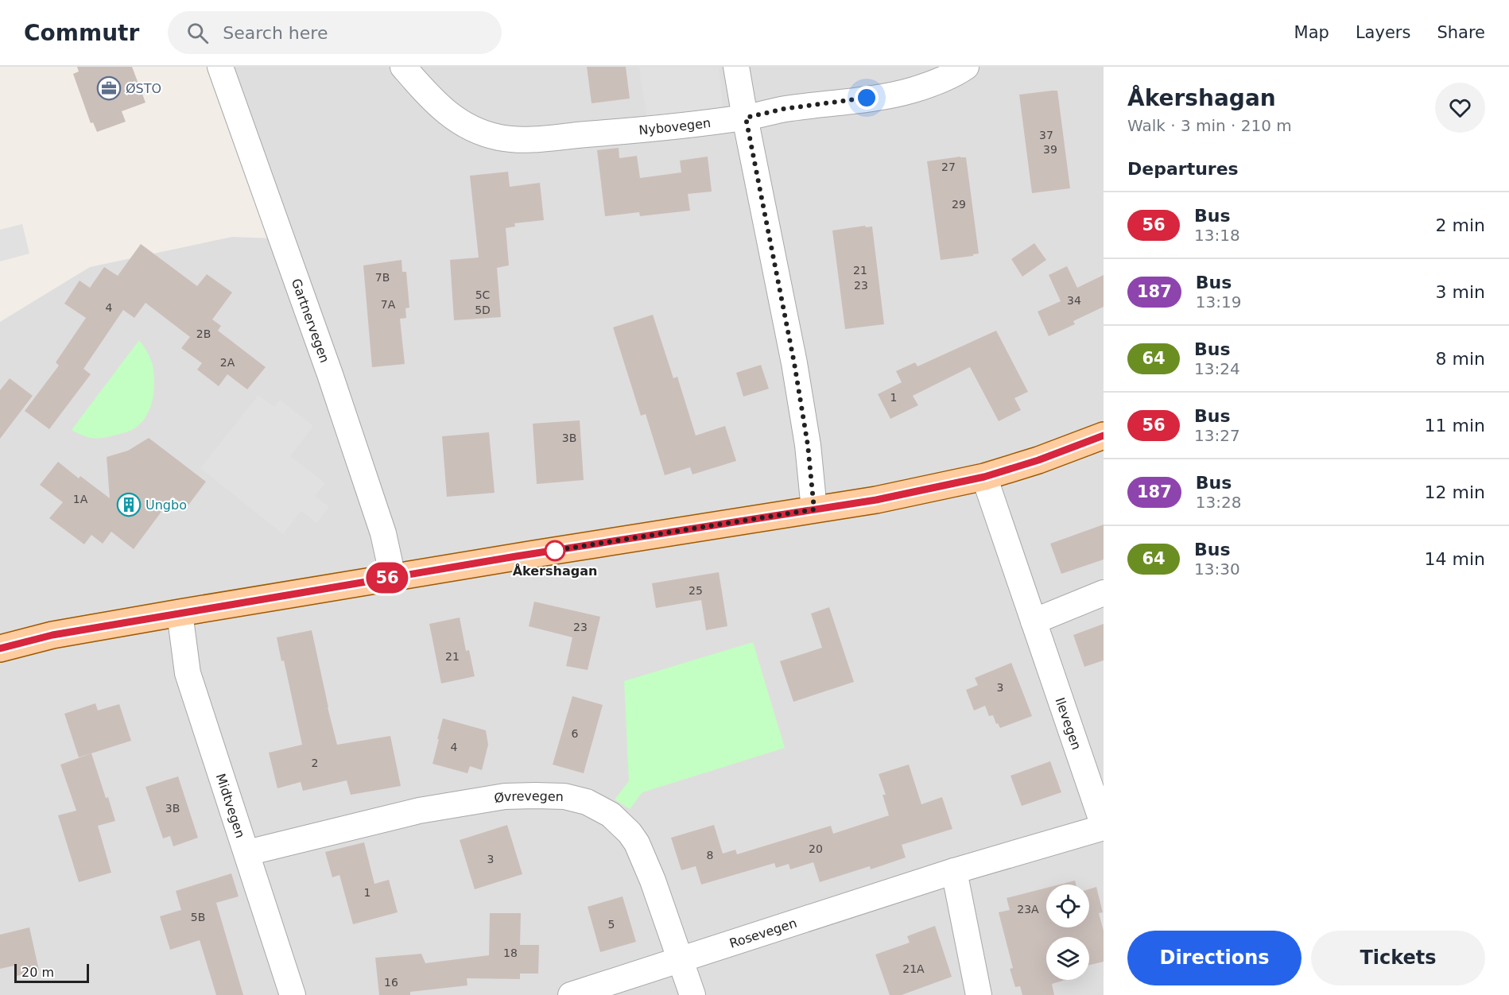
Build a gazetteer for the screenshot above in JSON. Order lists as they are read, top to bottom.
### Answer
{
  "streets": {
    "street": [
      "Nybovegen",
      "Gartnervegen",
      "Ilevegen",
      "Øvrevegen",
      "Midtvegen",
      "Rosevegen"
    ]
  },
  "crossings": [
    ["Ilevegen", "Rosevegen"],
    ["Øvrevegen", "Midtvegen"],
    ["Øvrevegen", "Rosevegen"]
  ],
  "places": {
    "office": ["ØSTO"],
    "building": ["Ungbo"],
    "other": ["Åkershagan"]
  },
  "lines": ["bus line 56"],
  "house_numbers": [
    "37",
    "39",
    "27",
    "29",
    "21",
    "7B",
    "23",
    "5C",
    "34",
    "7A",
    "4",
    "5D",
    "2B",
    "2A",
    "1",
    "3B",
    "1A",
    "25",
    "23",
    "21",
    "3",
    "6",
    "4",
    "2",
    "3B",
    "20",
    "8",
    "3",
    "1",
    "23A",
    "5B",
    "5",
    "18",
    "21A",
    "16"
  ],
  "scale_bar": "20 m",
  "page": {
    "header": "Commutr",
    "search": "Search here",
    "nav": ["Map", "Layers", "Share"],
    "on_map": "56",
    "heading": [
      ["Åkershagan", "Walk · 3 min · 210 m"],
      "Departures"
    ],
    "list": [
      {
        "mark": "56",
        "name": "Bus",
        "note": "13:18",
        "value": "2 min"
      },
      {
        "mark": "187",
        "name": "Bus",
        "note": "13:19",
        "value": "3 min"
      },
      {
        "mark": "64",
        "name": "Bus",
        "note": "13:24",
        "value": "8 min"
      },
      {
        "mark": "56",
        "name": "Bus",
        "note": "13:27",
        "value": "11 min"
      },
      {
        "mark": "187",
        "name": "Bus",
        "note": "13:28",
        "value": "12 min"
      },
      {
        "mark": "64",
        "name": "Bus",
        "note": "13:30",
        "value": "14 min"
      }
    ],
    "buttons": ["Directions", "Tickets"],
    "scale": "20 m"
  }
}
